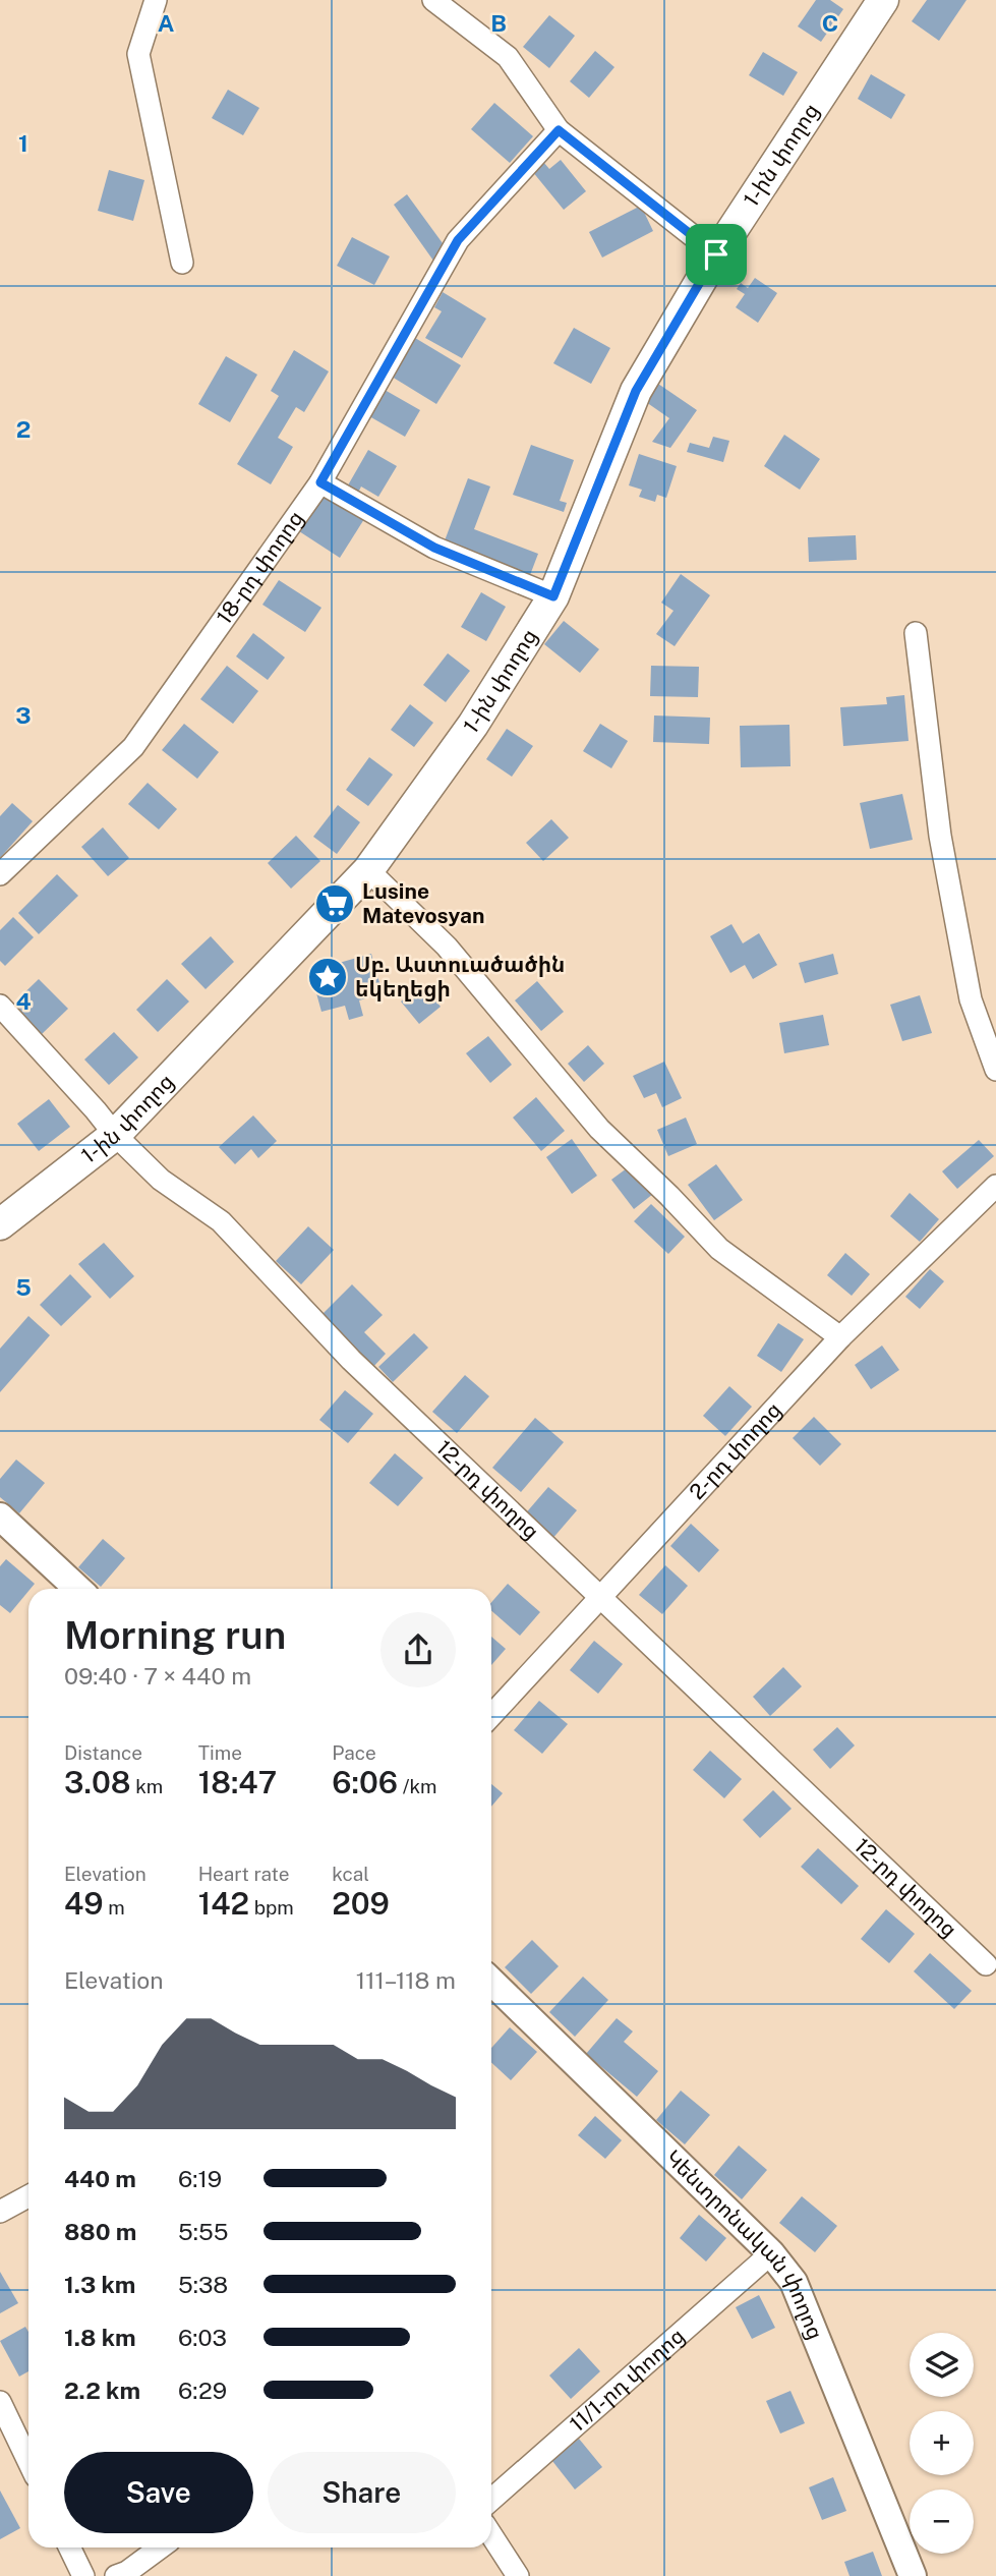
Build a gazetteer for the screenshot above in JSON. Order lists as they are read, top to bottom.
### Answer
{
  "streets": {
    "main road": ["1-ին փողոց"],
    "street": [
      "18-րդ փողոց",
      "2-րդ փողոց",
      "12-րդ փողոց",
      "Կենտրոնական փողոց",
      "11/1-րդ փողոց"
    ]
  },
  "crossings": [
    ["1-ին փողոց", "12-րդ փողոց"],
    ["2-րդ փողոց", "12-րդ փողոց"],
    ["Կենտրոնական փողոց", "11/1-րդ փողոց"]
  ],
  "places": {
    "supermarket": ["Lusine Matevosyan"],
    "place": ["Սբ. Աստուածածին եկեղեցի"]
  },
  "page": {
    "heading": ["Morning run", "09:40 · 7 × 440 m"],
    "stats": [
      ["Distance", "3.08 km"],
      ["Time", "18:47"],
      ["Pace", "6:06 /km"],
      ["Elevation", "49 m"],
      ["Heart rate", "142 bpm"],
      ["kcal", "209"]
    ],
    "chart": ["Elevation", "111–118 m"],
    "list": [
      {
        "name": "440 m",
        "note": "6:19"
      },
      {
        "name": "880 m",
        "note": "5:55"
      },
      {
        "name": "1.3 km",
        "note": "5:38"
      },
      {
        "name": "1.8 km",
        "note": "6:03"
      },
      {
        "name": "2.2 km",
        "note": "6:29"
      }
    ],
    "map_buttons": ["+", "−"],
    "buttons": ["Save", "Share"]
  },
  "grid": {
    "columns": ["A", "B", "C"],
    "rows": [
      "1",
      "2",
      "3",
      "4",
      "5"
    ]
  }
}
